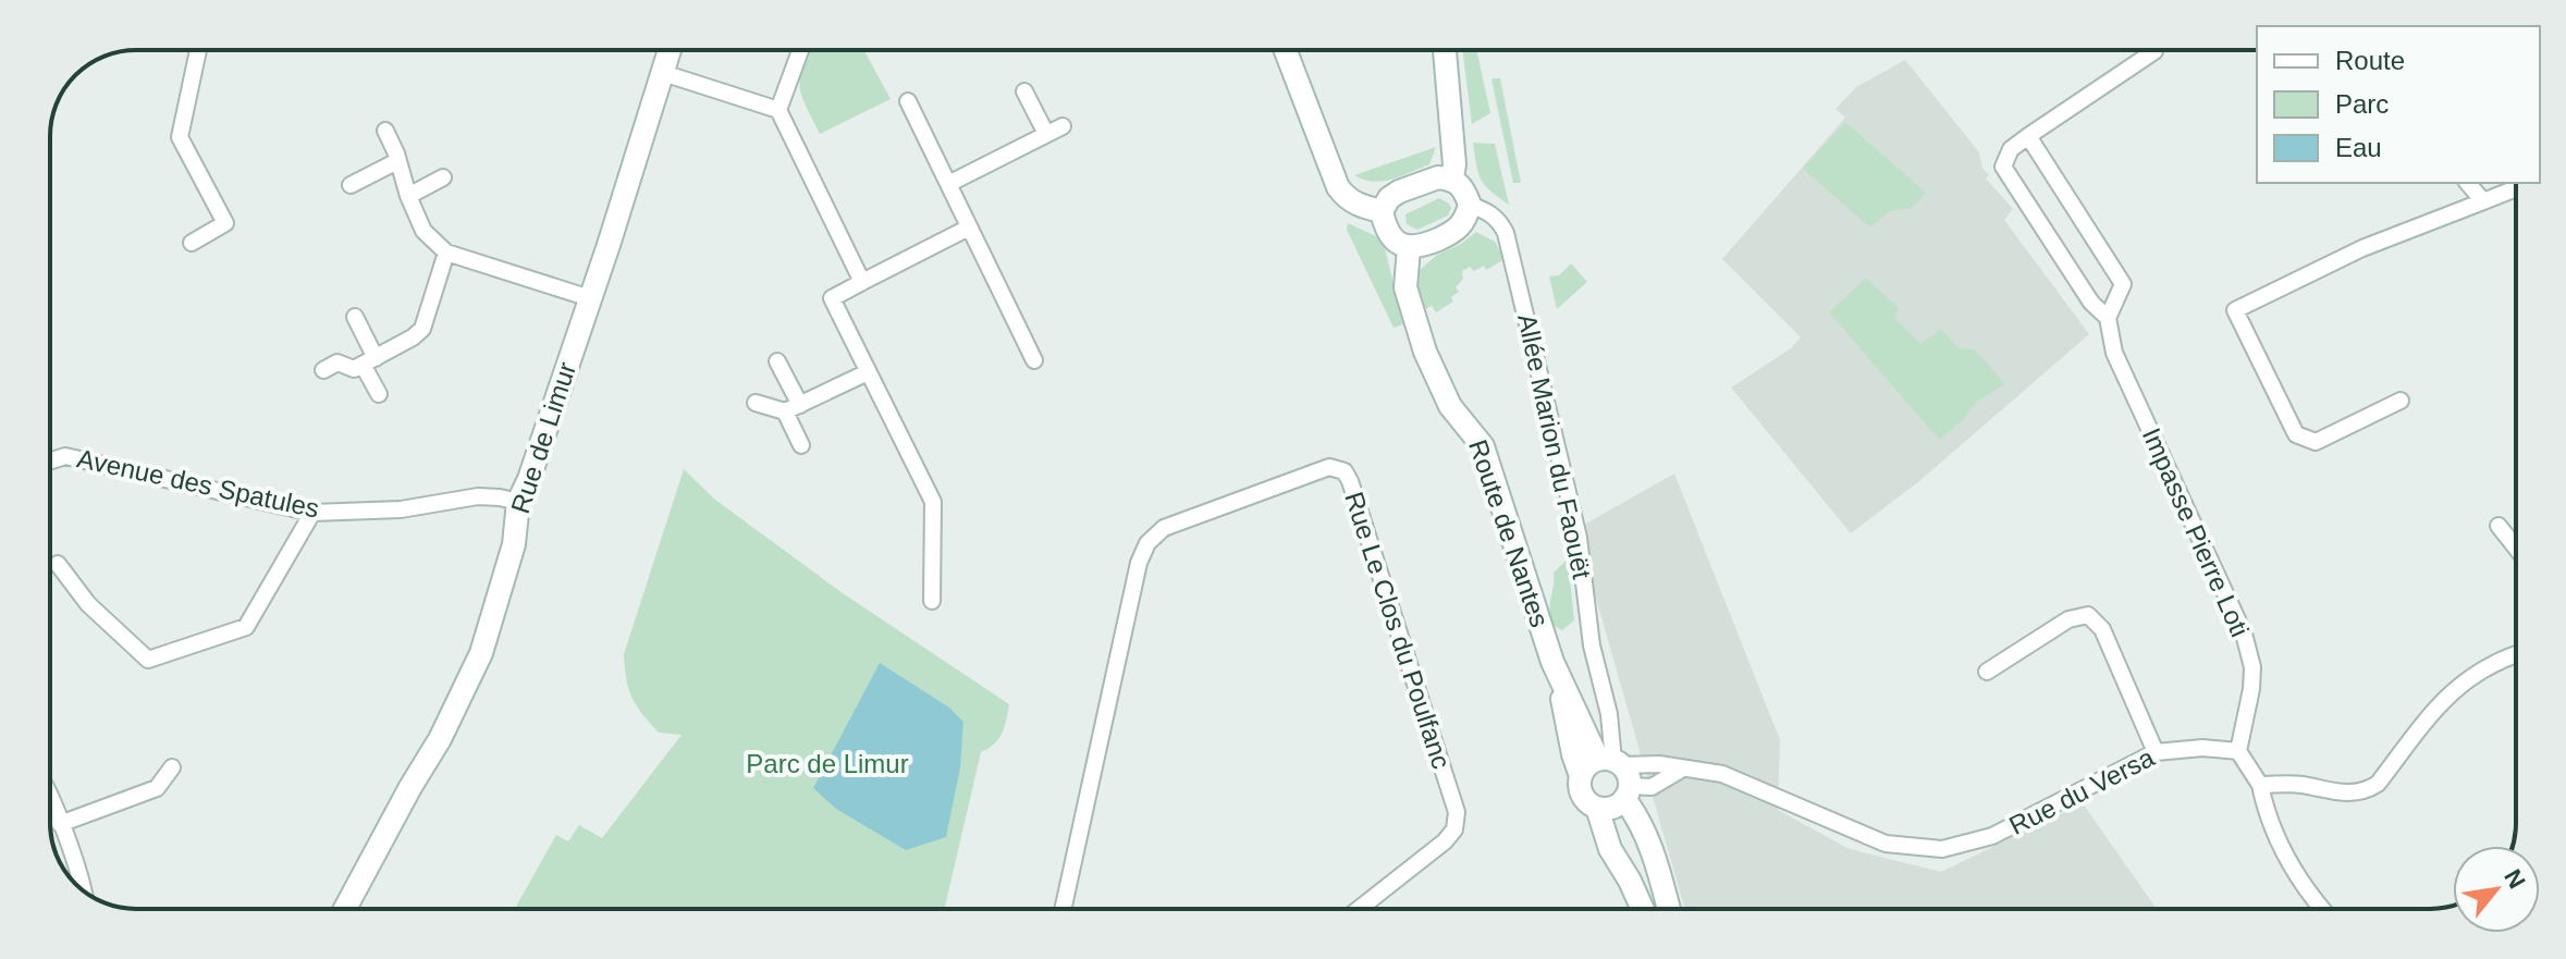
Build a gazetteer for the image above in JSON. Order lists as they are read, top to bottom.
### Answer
{
  "streets": {
    "main road": ["Rue de Limur", "Route de Nantes"],
    "street": [
      "Allée Marion du Faouët",
      "Avenue des Spatules",
      "Impasse Pierre Loti",
      "Rue Le Clos du Poulfanc",
      "Rue du Versa"
    ]
  },
  "crossings": [
    ["Rue de Limur", "Avenue des Spatules"],
    ["Allée Marion du Faouët", "Route de Nantes"],
    ["Allée Marion du Faouët", "Rue du Versa"],
    ["Impasse Pierre Loti", "Rue du Versa"],
    ["Route de Nantes", "Rue du Versa"]
  ],
  "parks": ["Parc de Limur"],
  "legend": ["Route", "Parc", "Eau"],
  "north": "top right"
}
